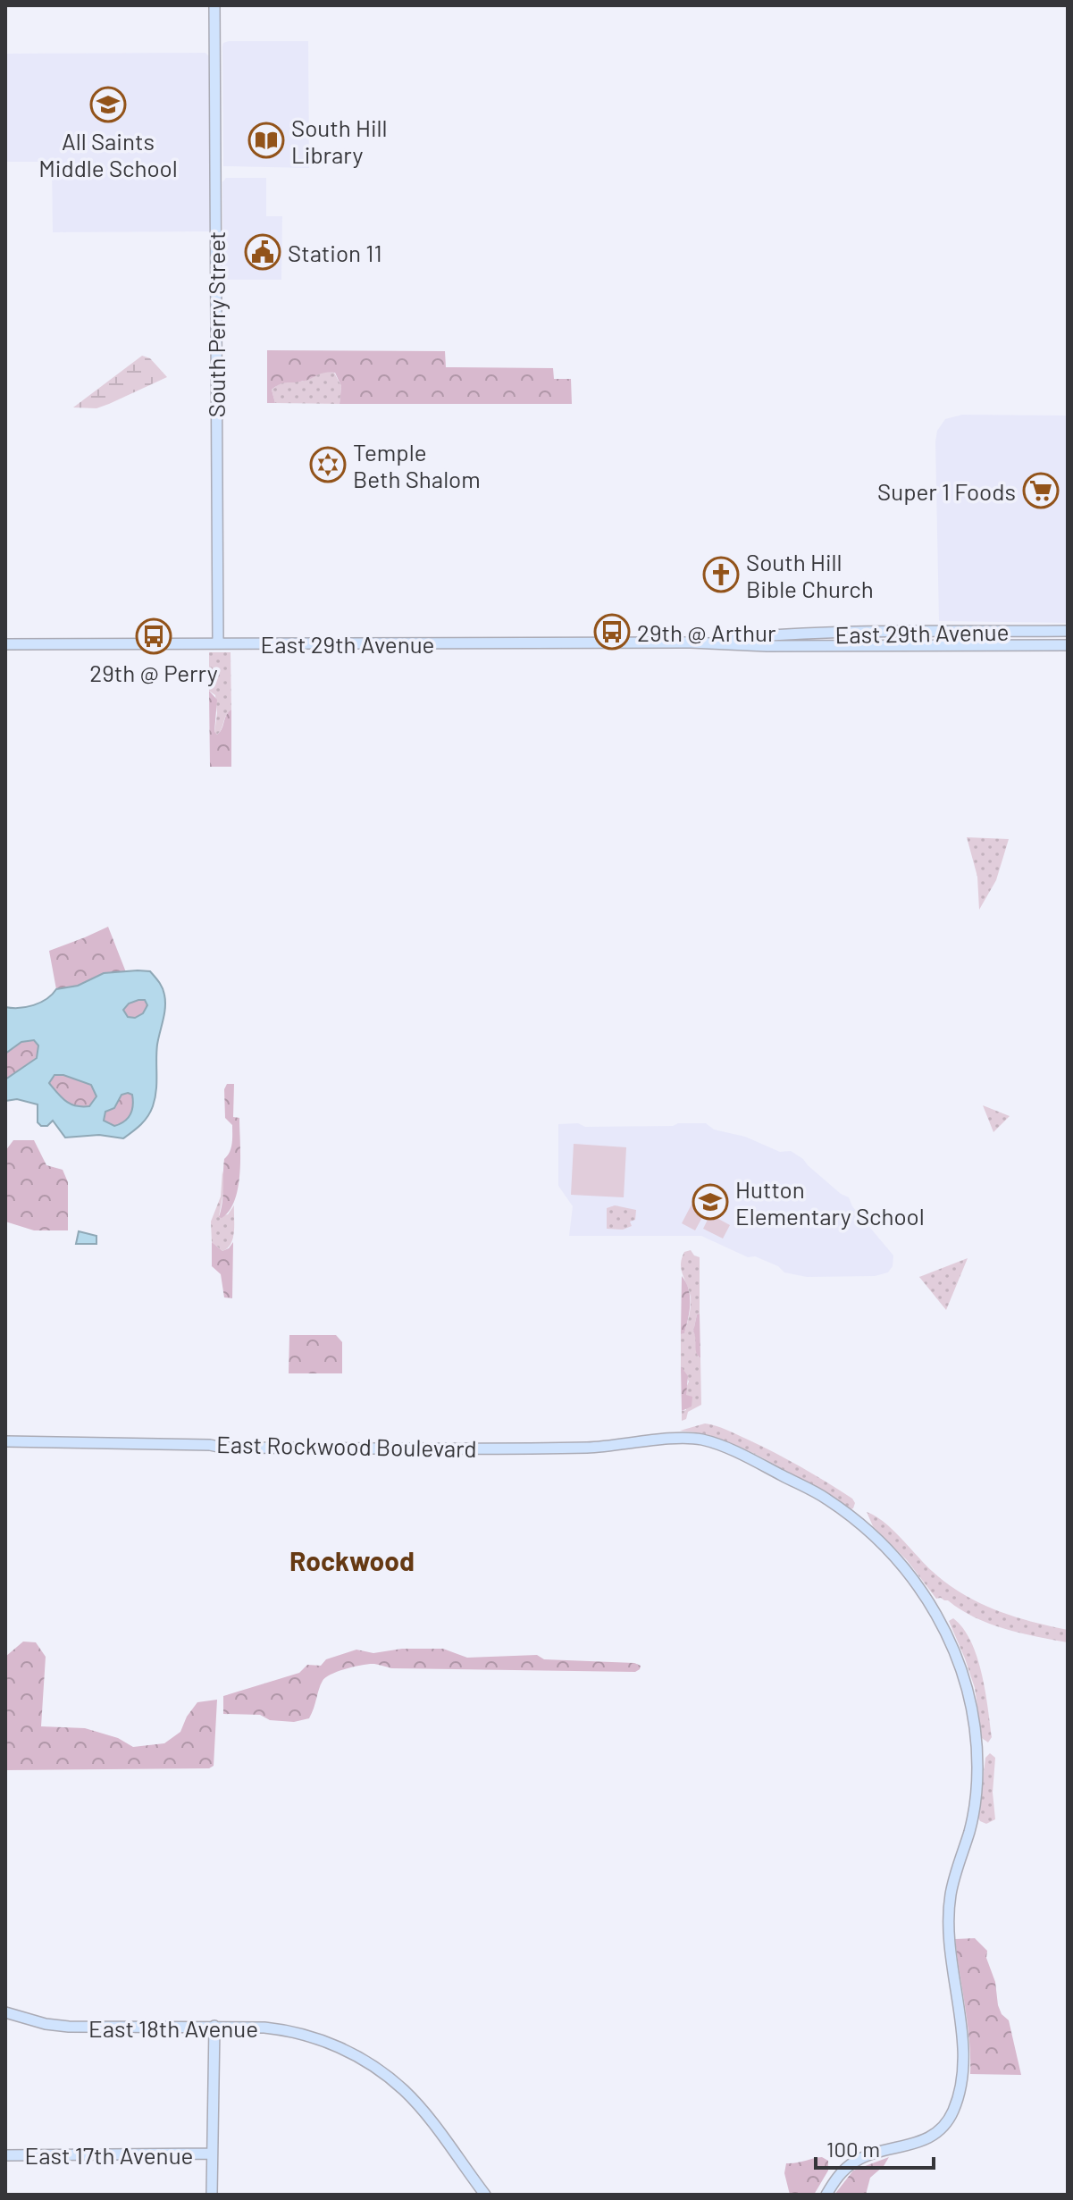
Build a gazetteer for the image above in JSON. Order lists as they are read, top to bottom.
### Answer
{
  "streets": {
    "street": [
      "South Perry Street",
      "East 29th Avenue",
      "East Rockwood Boulevard",
      "East 18th Avenue",
      "East 17th Avenue"
    ]
  },
  "crossings": [
    ["South Perry Street", "East 29th Avenue"]
  ],
  "districts": ["Rockwood"],
  "places": {
    "school or university": ["All Saints Middle School", "Hutton Elementary School"],
    "library": ["South Hill Library"],
    "public building": ["Station 11"],
    "synagogue": ["Temple Beth Shalom"],
    "supermarket": ["Super 1 Foods"],
    "church": ["South Hill Bible Church"],
    "bus stop": ["29th @ Arthur", "29th @ Perry"]
  },
  "scale_bar": "100 m"
}
